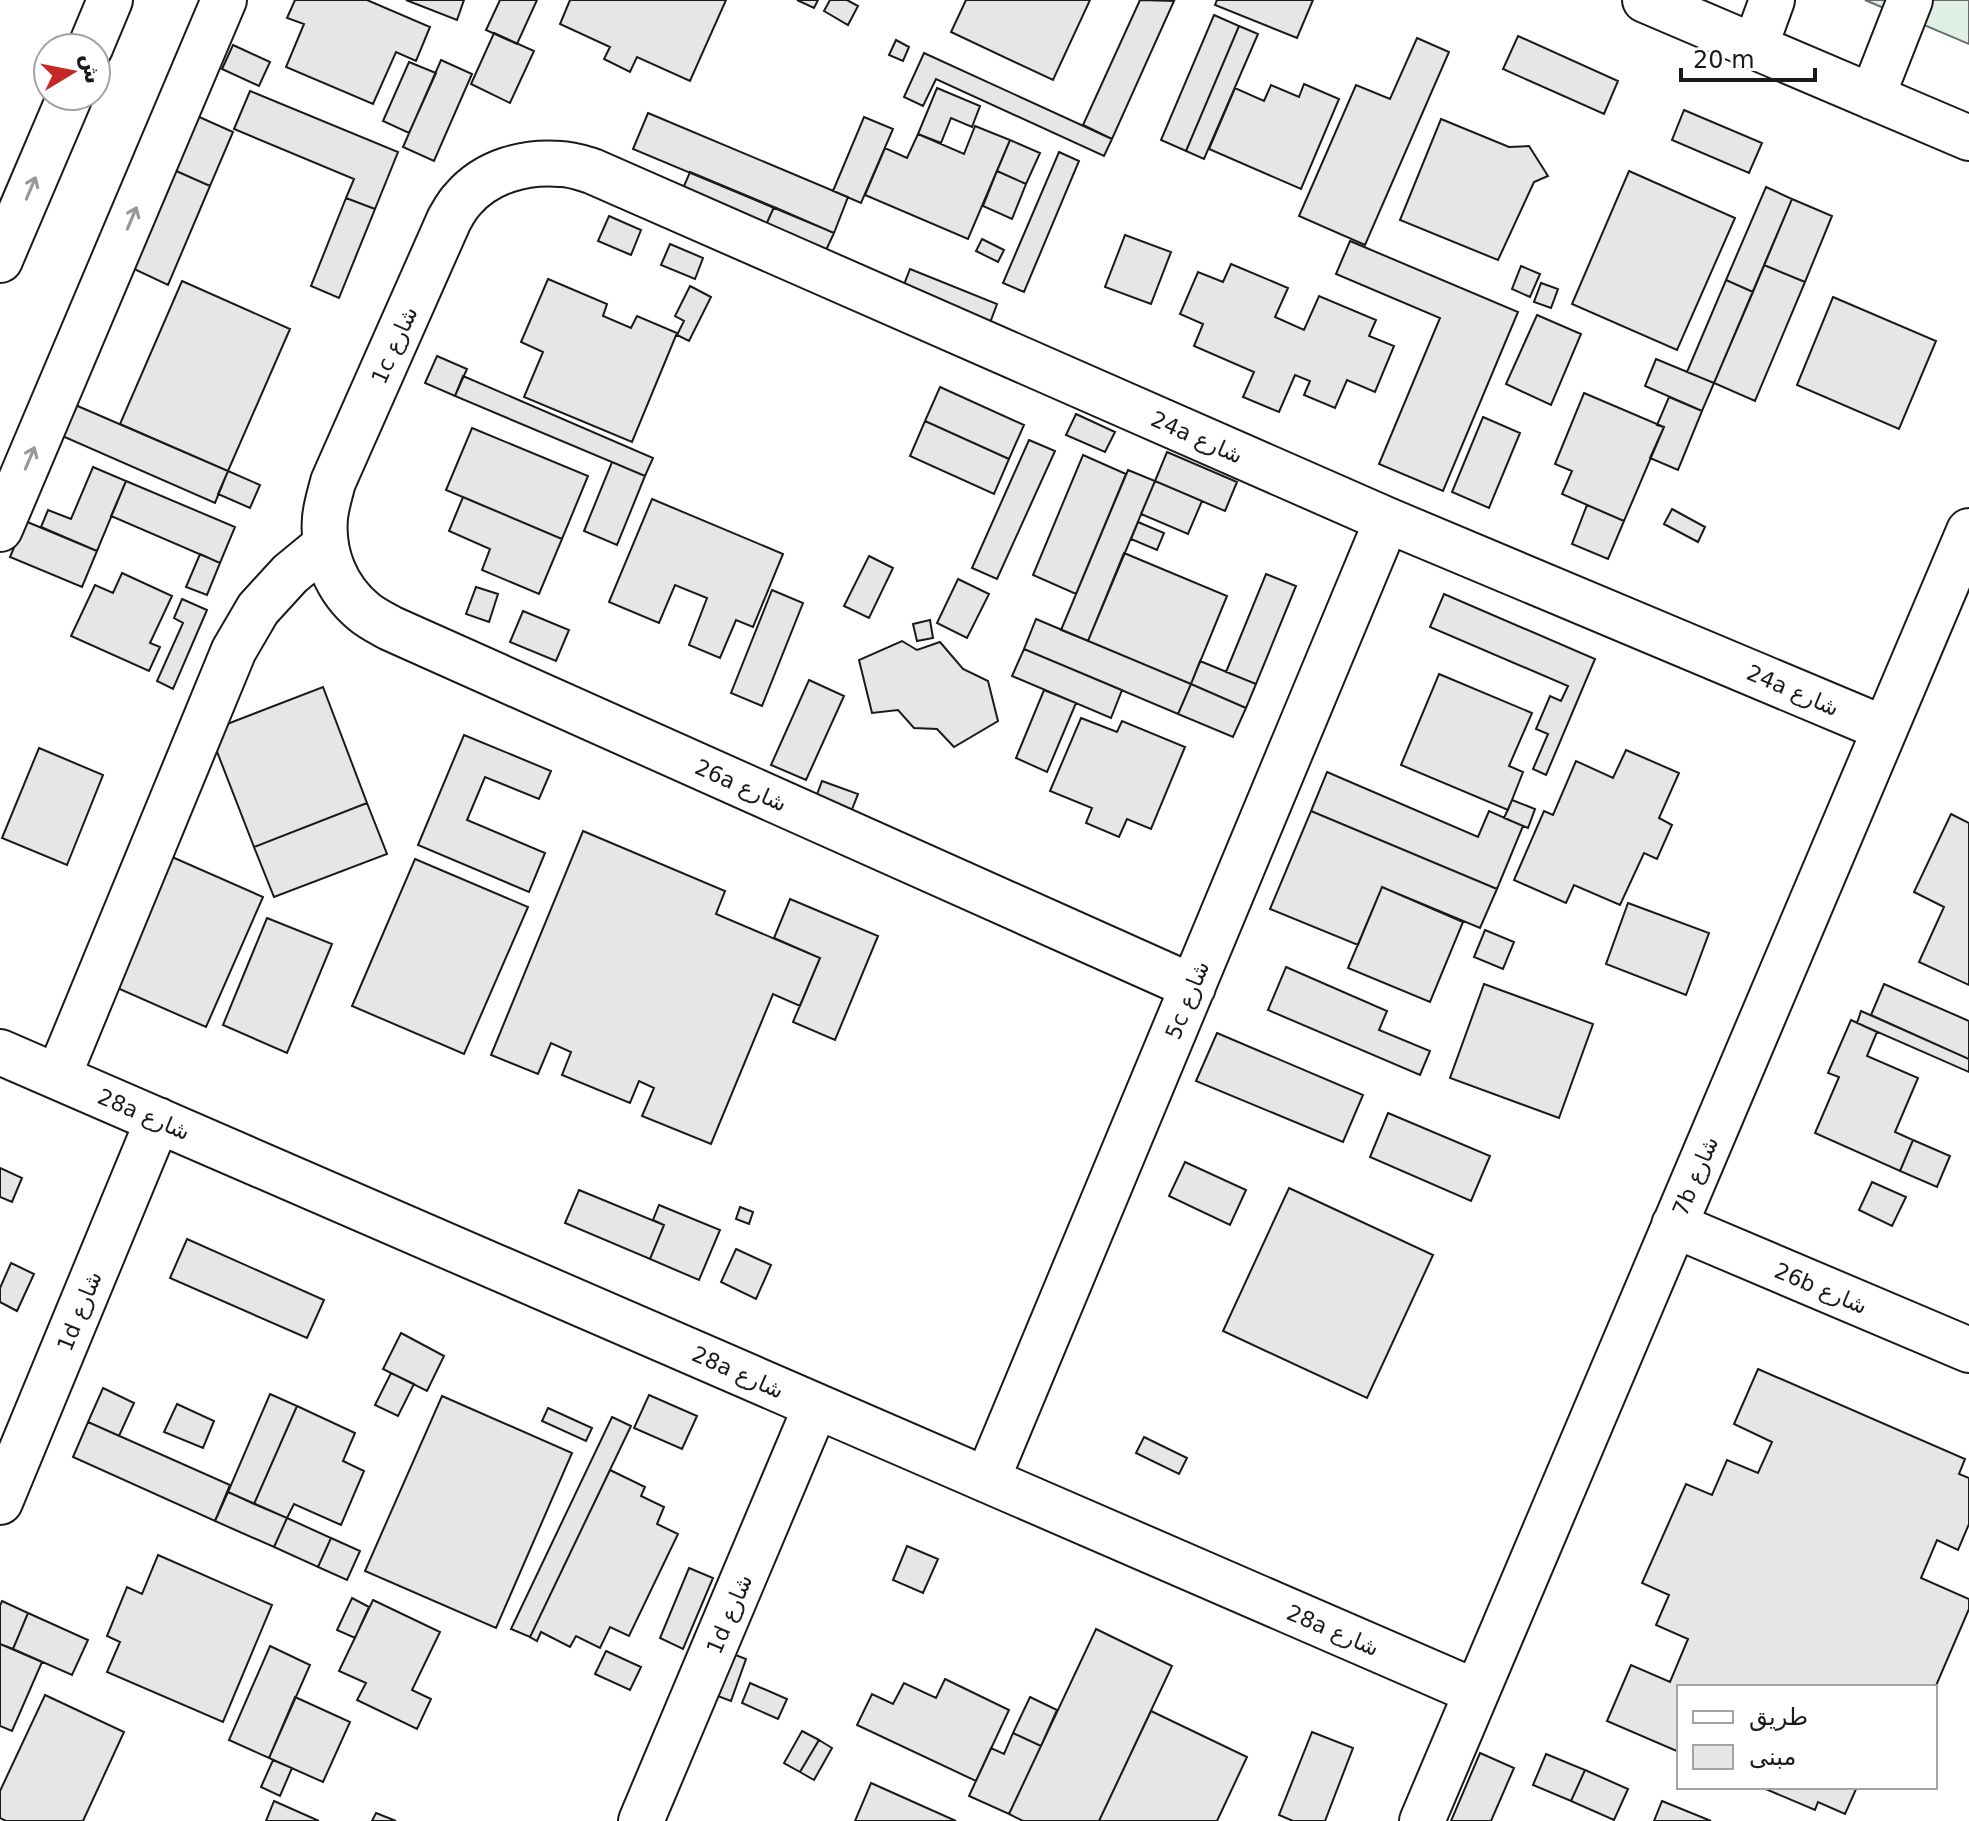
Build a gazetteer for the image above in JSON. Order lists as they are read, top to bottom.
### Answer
{
  "streets": {
    "street": [
      "1c شارع",
      "24a شارع",
      "26a شارع",
      "5c شارع",
      "28a شارع",
      "7b شارع",
      "26b شارع",
      "1d شارع"
    ]
  },
  "crossings": [
    ["1c شارع", "24a شارع"],
    ["1c شارع", "26a شارع"],
    ["24a شارع", "5c شارع"],
    ["24a شارع", "7b شارع"],
    ["26a شارع", "5c شارع"],
    ["5c شارع", "28a شارع"],
    ["28a شارع", "7b شارع"],
    ["28a شارع", "1d شارع"],
    ["7b شارع", "26b شارع"]
  ],
  "legend": ["طريق", "مبنى"],
  "scale_bar": "20 m",
  "north": "right"
}
